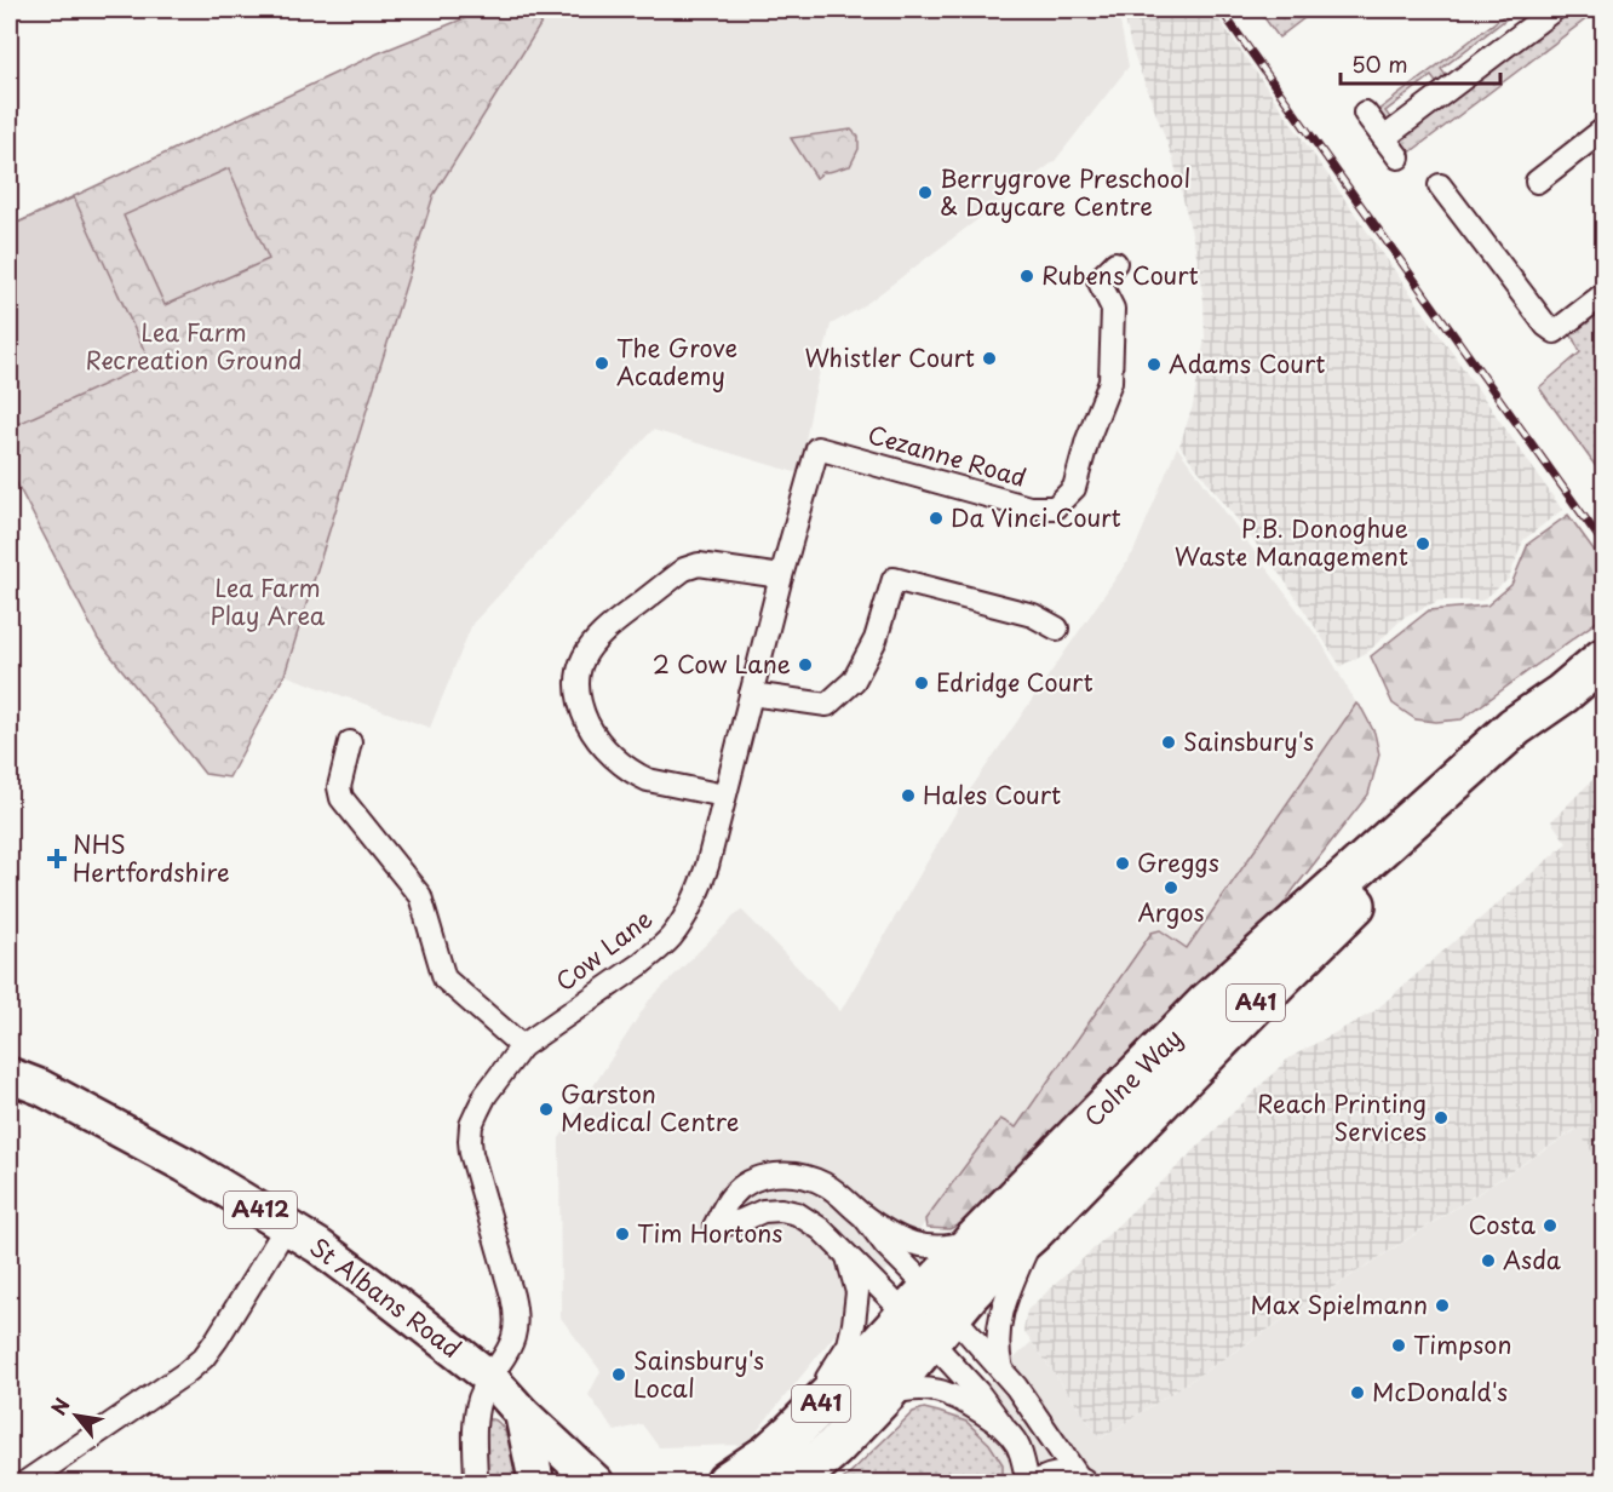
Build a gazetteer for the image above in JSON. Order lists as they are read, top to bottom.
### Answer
{
  "streets": {
    "highway": ["A41", "Colne Way"],
    "main road": ["A412", "St Albans Road"],
    "street": ["Cezanne Road", "Cow Lane"]
  },
  "crossings": [
    ["Cezanne Road", "Cow Lane"],
    ["Cow Lane", "St Albans Road"]
  ],
  "parks": ["Lea Farm Recreation Ground", "Lea Farm Play Area"],
  "places": {
    "other": [
      "Berrygrove Preschool & Daycare Centre",
      "Rubens Court",
      "Whistler Court",
      "The Grove Academy",
      "Adams Court",
      "Da Vinci Court",
      "P.B. Donoghue Waste Management",
      "2 Cow Lane",
      "Edridge Court",
      "Sainsbury's",
      "Hales Court",
      "Greggs",
      "Argos",
      "Garston Medical Centre",
      "Reach Printing Services",
      "Costa",
      "Tim Hortons",
      "Asda",
      "Max Spielmann",
      "Timpson",
      "Sainsbury's Local",
      "McDonald's"
    ],
    "health": ["NHS Hertfordshire"]
  },
  "scale_bar": "50 m",
  "north": "top left"
}
